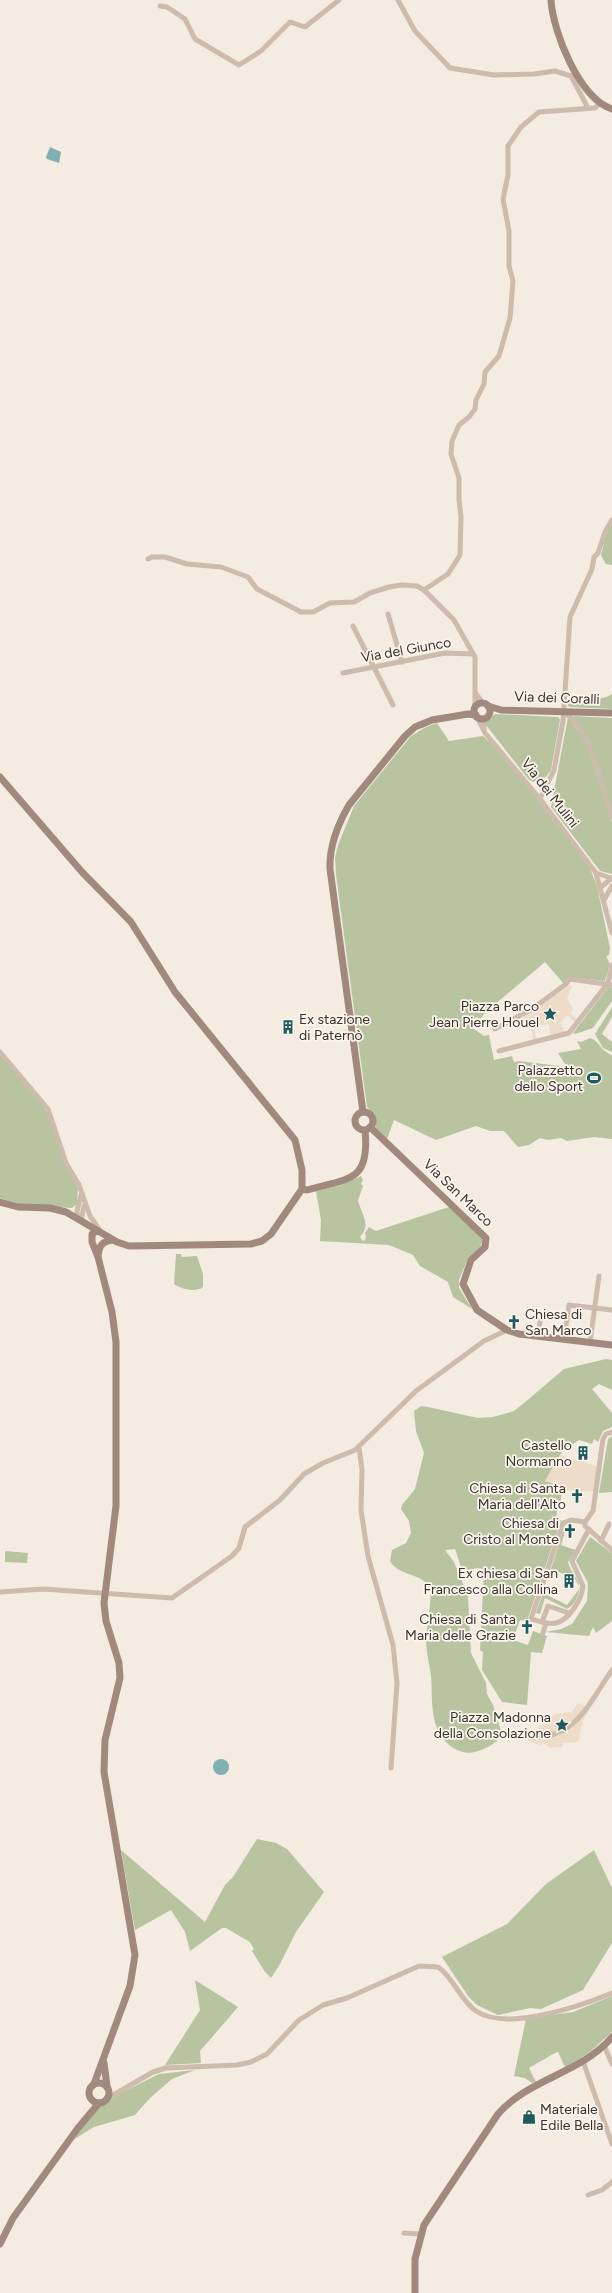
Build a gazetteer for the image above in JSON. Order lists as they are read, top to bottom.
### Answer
{
  "streets": {
    "street": [
      "Via del Giunco",
      "Via dei Coralli",
      "Via dei Mulini",
      "Via San Marco"
    ]
  },
  "crossings": [
    ["Via dei Coralli", "Via dei Mulini"]
  ],
  "places": {
    "place": ["Piazza Parco Jean Pierre Houel", "Piazza Madonna della Consolazione"],
    "building": ["Ex stazione di Paternò", "Castello Normanno", "Ex chiesa di San Francesco alla Collina"],
    "sports": ["Palazzetto dello Sport"],
    "church": [
      "Chiesa di San Marco",
      "Chiesa di Santa Maria dell'Alto",
      "Chiesa di Cristo al Monte",
      "Chiesa di Santa Maria delle Grazie"
    ],
    "shop": ["Materiale Edile Bella"]
  }
}
